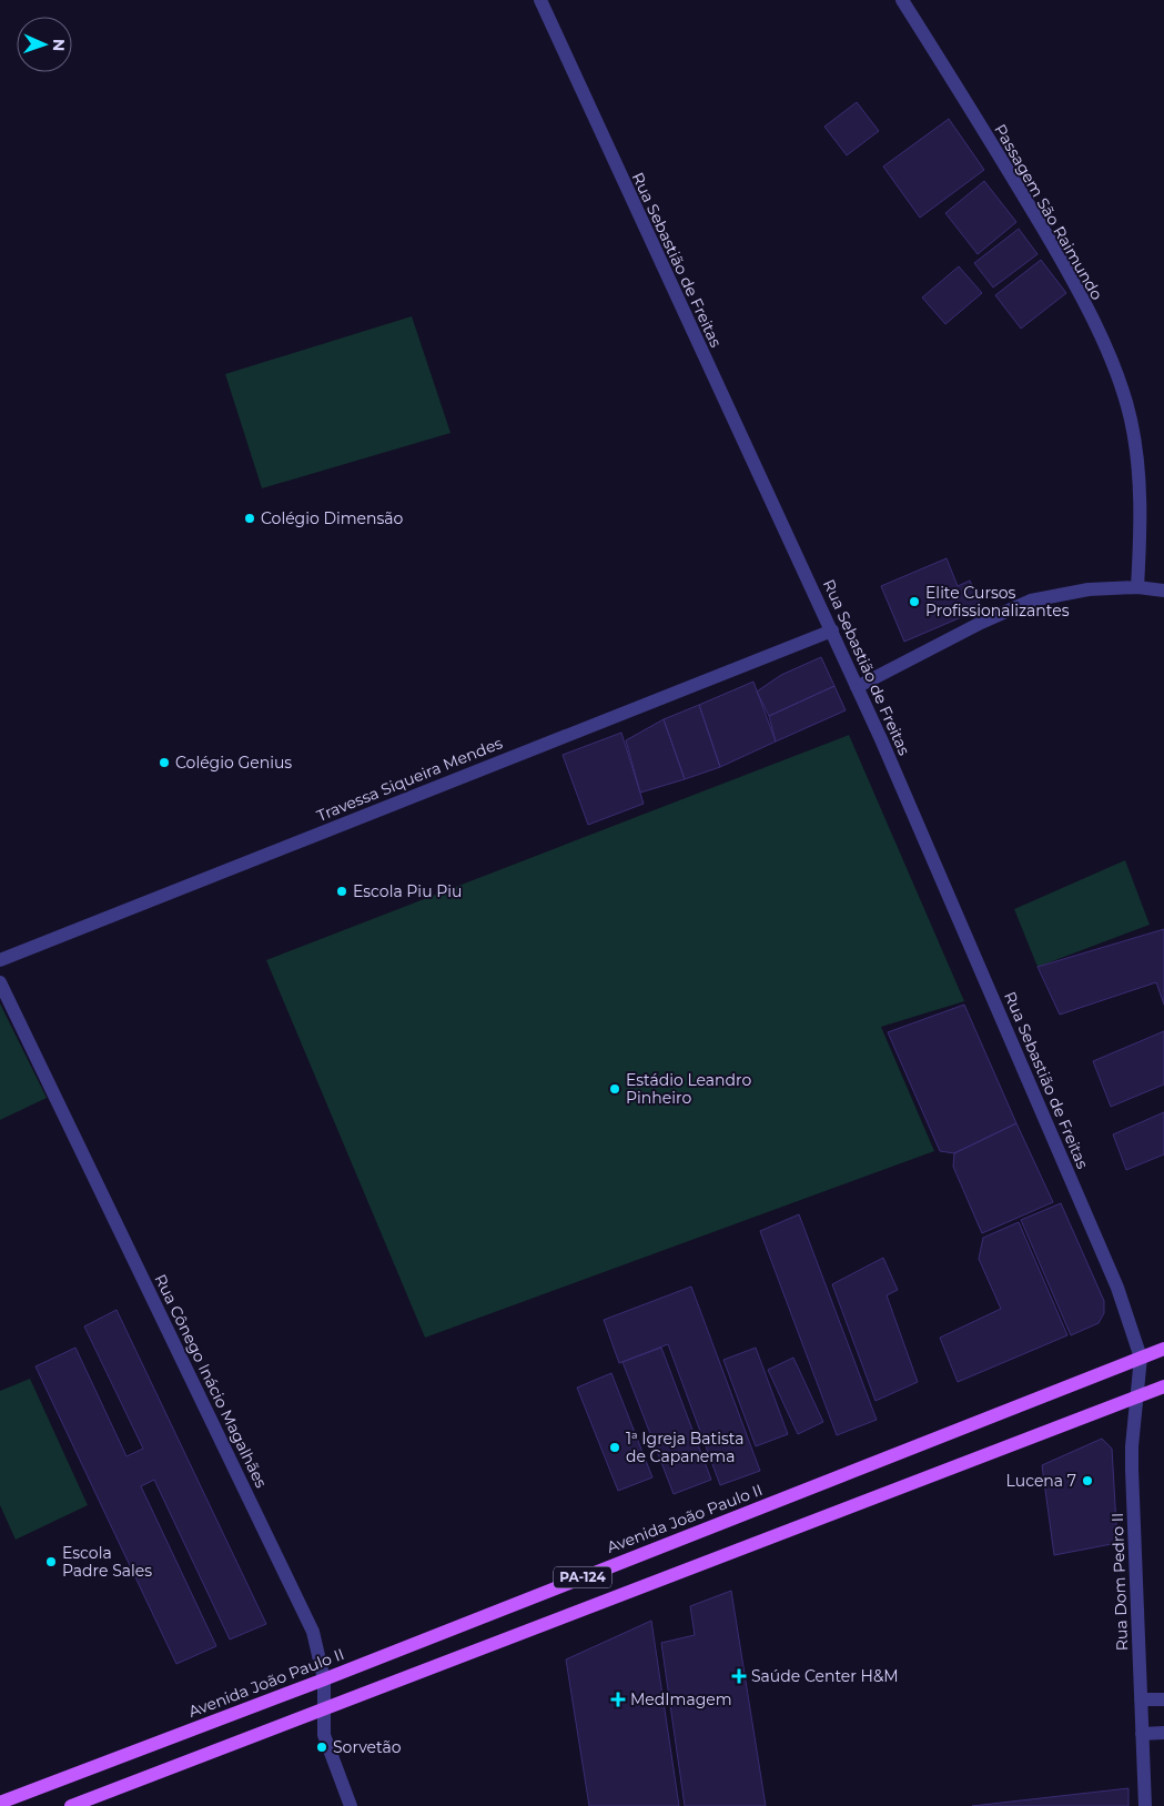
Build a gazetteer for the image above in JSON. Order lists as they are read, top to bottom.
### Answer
{
  "streets": {
    "main road": ["Avenida João Paulo II", "PA-124"],
    "street": [
      "Passagem São Raimundo",
      "Rua Sebastião de Freitas",
      "Travessa Siqueira Mendes",
      "Rua Cônego Inácio Magalhães",
      "Rua Dom Pedro II"
    ]
  },
  "crossings": [
    ["Rua Sebastião de Freitas", "Travessa Siqueira Mendes"],
    ["Rua Sebastião de Freitas", "Avenida João Paulo II"],
    ["Rua Sebastião de Freitas", "Rua Dom Pedro II"],
    ["Rua Cônego Inácio Magalhães", "Avenida João Paulo II"],
    ["Rua Cônego Inácio Magalhães", "PA-124"],
    ["Avenida João Paulo II", "Rua Dom Pedro II"],
    ["PA-124", "Rua Dom Pedro II"]
  ],
  "places": {
    "other": [
      "Colégio Dimensão",
      "Elite Cursos Profissionalizantes",
      "Colégio Genius",
      "Escola Piu Piu",
      "Estádio Leandro Pinheiro",
      "1ª Igreja Batista de Capanema",
      "Lucena 7",
      "Escola Padre Sales",
      "Sorvetão"
    ],
    "health": ["Saúde Center H&M", "MedImagem"]
  },
  "north": "right"
}
